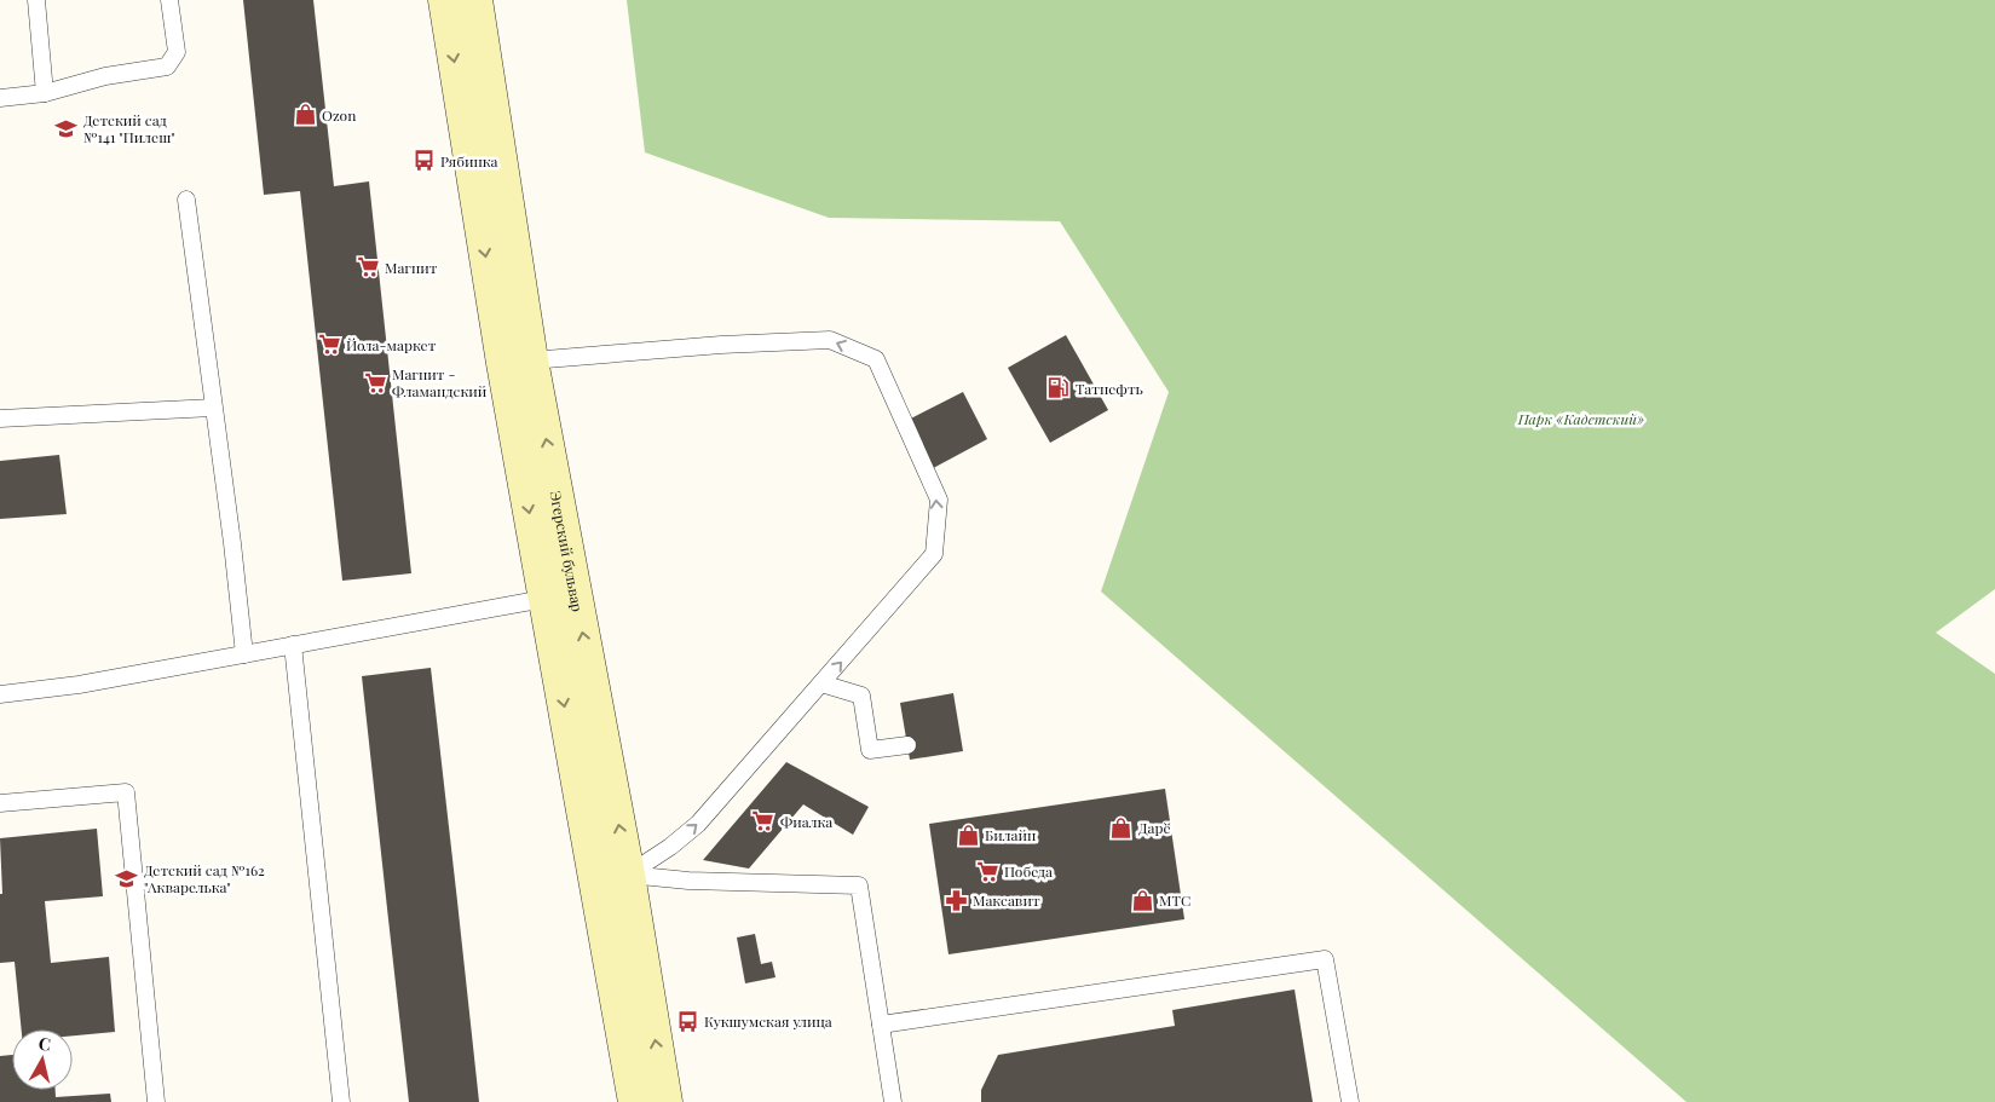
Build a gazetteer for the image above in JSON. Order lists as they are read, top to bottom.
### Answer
{
  "streets": {
    "main road": ["Эгерский бульвар"]
  },
  "parks": ["Парк «Кадетский»"],
  "places": {
    "shop": [
      "Ozon",
      "Дарё",
      "Билайн",
      "МТС"
    ],
    "school or university": ["Детский сад №141 \"Пилеш\"", "Детский сад №162 \"Акварелька\""],
    "bus stop": ["Рябинка", "Кукшумская улица"],
    "supermarket": [
      "Магнит",
      "Йола-маркет",
      "Магнит - Фламандский",
      "Фиалка",
      "Победа"
    ],
    "fuel station": ["Татнефть"],
    "pharmacy": ["Максавит"]
  },
  "north": "top"
}
